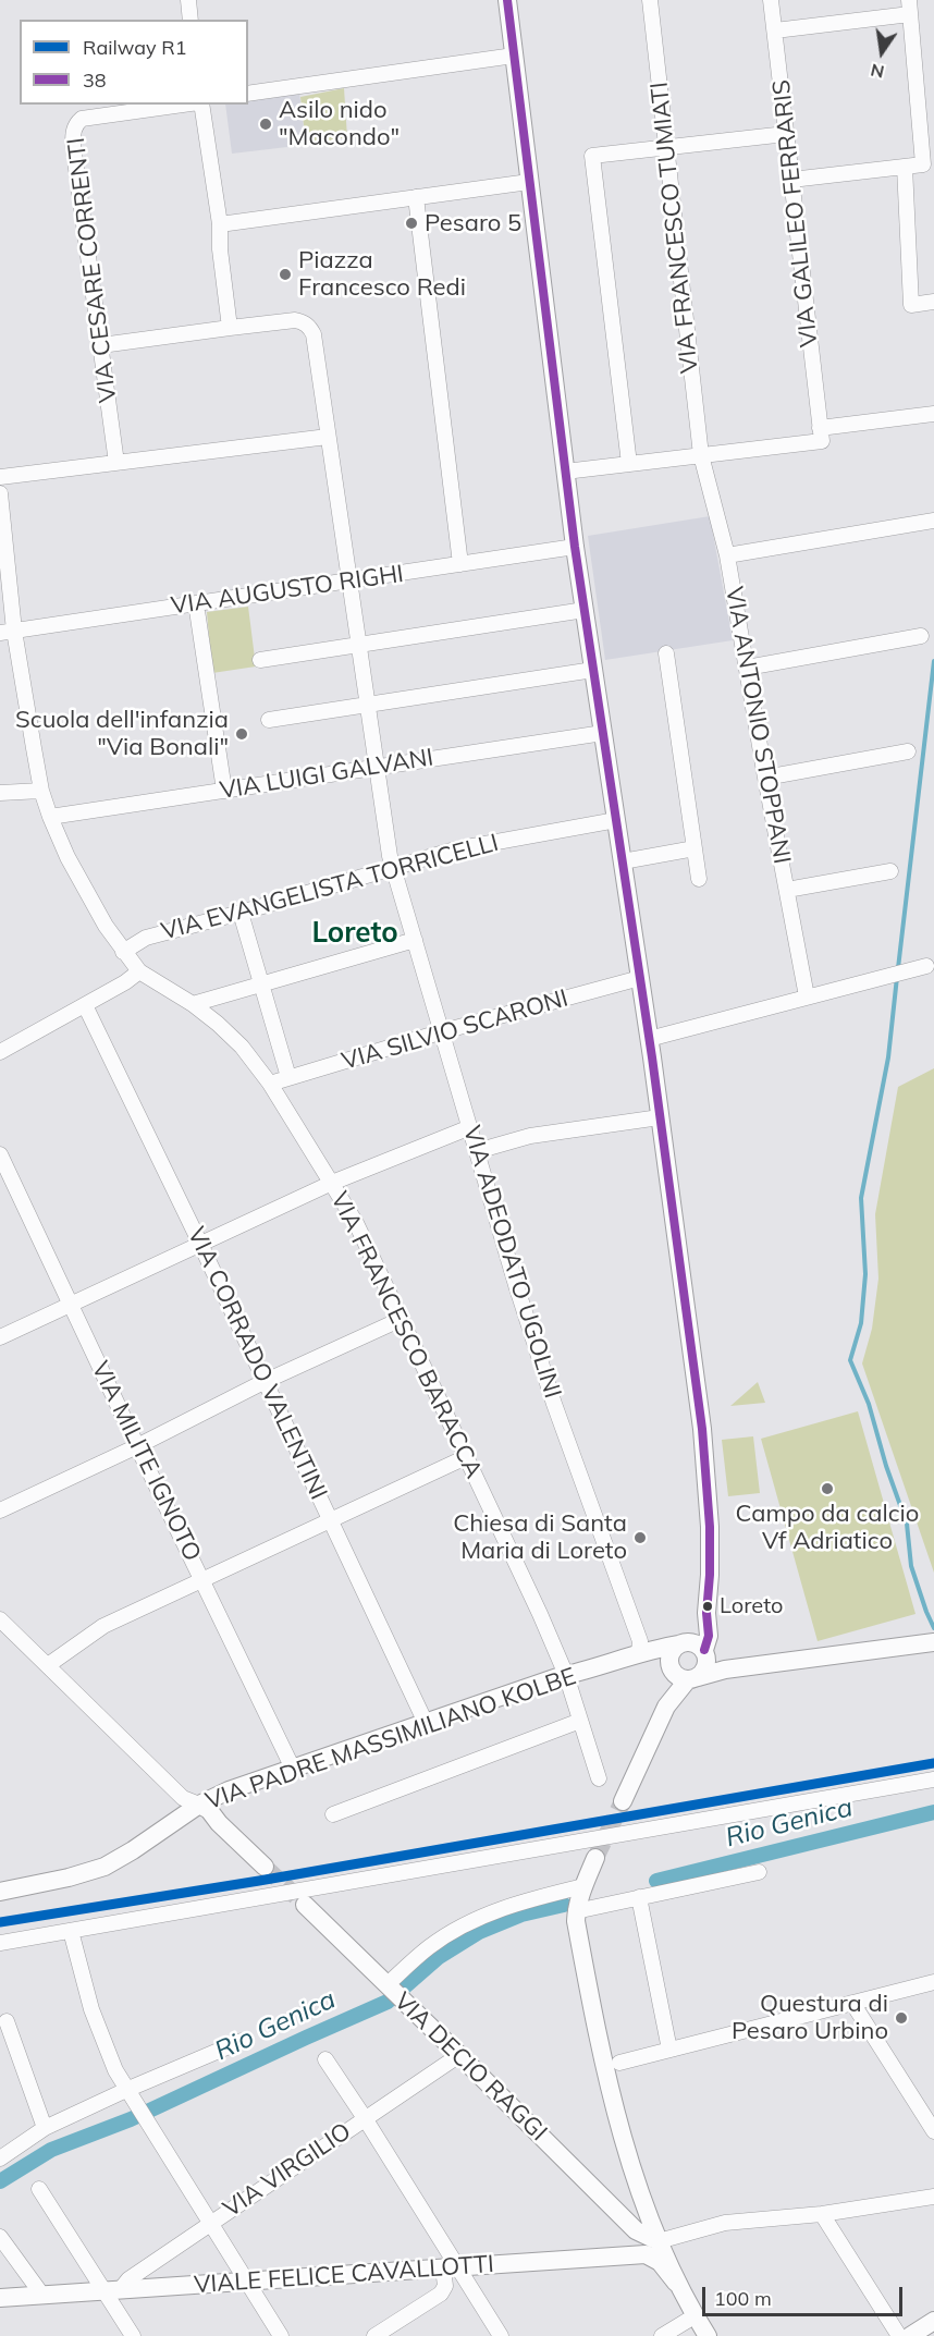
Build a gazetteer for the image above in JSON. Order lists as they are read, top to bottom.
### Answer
{
  "streets": {
    "street": [
      "VIA GALILEO FERRARIS",
      "VIA FRANCESCO TUMIATI",
      "VIA CESARE CORRENTI",
      "VIA AUGUSTO RIGHI",
      "VIA ANTONIO STOPPANI",
      "VIA LUIGI GALVANI",
      "VIA EVANGELISTA TORRICELLI",
      "VIA SILVIO SCARONI",
      "VIA ADEODATO UGOLINI",
      "VIA FRANCESCO BARACCA",
      "VIA CORRADO VALENTINI",
      "VIA MILITE IGNOTO",
      "VIA PADRE MASSIMILIANO KOLBE",
      "VIA DECIO RAGGI",
      "VIA VIRGILIO",
      "VIALE FELICE CAVALLOTTI"
    ]
  },
  "crossings": [
    ["VIA FRANCESCO TUMIATI", "VIA ANTONIO STOPPANI"],
    ["VIA AUGUSTO RIGHI", "VIA ADEODATO UGOLINI"],
    ["VIA AUGUSTO RIGHI", "VIA FRANCESCO BARACCA"],
    ["VIA LUIGI GALVANI", "VIA ADEODATO UGOLINI"],
    ["VIA LUIGI GALVANI", "VIA FRANCESCO BARACCA"],
    ["VIA EVANGELISTA TORRICELLI", "VIA ADEODATO UGOLINI"],
    ["VIA EVANGELISTA TORRICELLI", "VIA FRANCESCO BARACCA"],
    ["VIA SILVIO SCARONI", "VIA ADEODATO UGOLINI"],
    ["VIA SILVIO SCARONI", "VIA FRANCESCO BARACCA"],
    ["VIA ADEODATO UGOLINI", "VIA PADRE MASSIMILIANO KOLBE"],
    ["VIA FRANCESCO BARACCA", "VIA PADRE MASSIMILIANO KOLBE"],
    ["VIA CORRADO VALENTINI", "VIA PADRE MASSIMILIANO KOLBE"],
    ["VIA MILITE IGNOTO", "VIA PADRE MASSIMILIANO KOLBE"],
    ["VIA DECIO RAGGI", "VIA VIRGILIO"],
    ["VIA VIRGILIO", "VIALE FELICE CAVALLOTTI"]
  ],
  "districts": ["Loreto"],
  "water": ["Rio Genica"],
  "places": [
    "Asilo nido \"Macondo\"",
    "Pesaro 5",
    "Piazza Francesco Redi",
    "Scuola dell'infanzia \"Via Bonali\"",
    "Campo da calcio Vf Adriatico",
    "Chiesa di Santa Maria di Loreto",
    "Loreto",
    "Questura di Pesaro Urbino"
  ],
  "lines": ["transit line 38", "rail line R1"],
  "legend": ["Railway R1", "38"],
  "scale_bar": "100 m",
  "north": "bottom"
}
